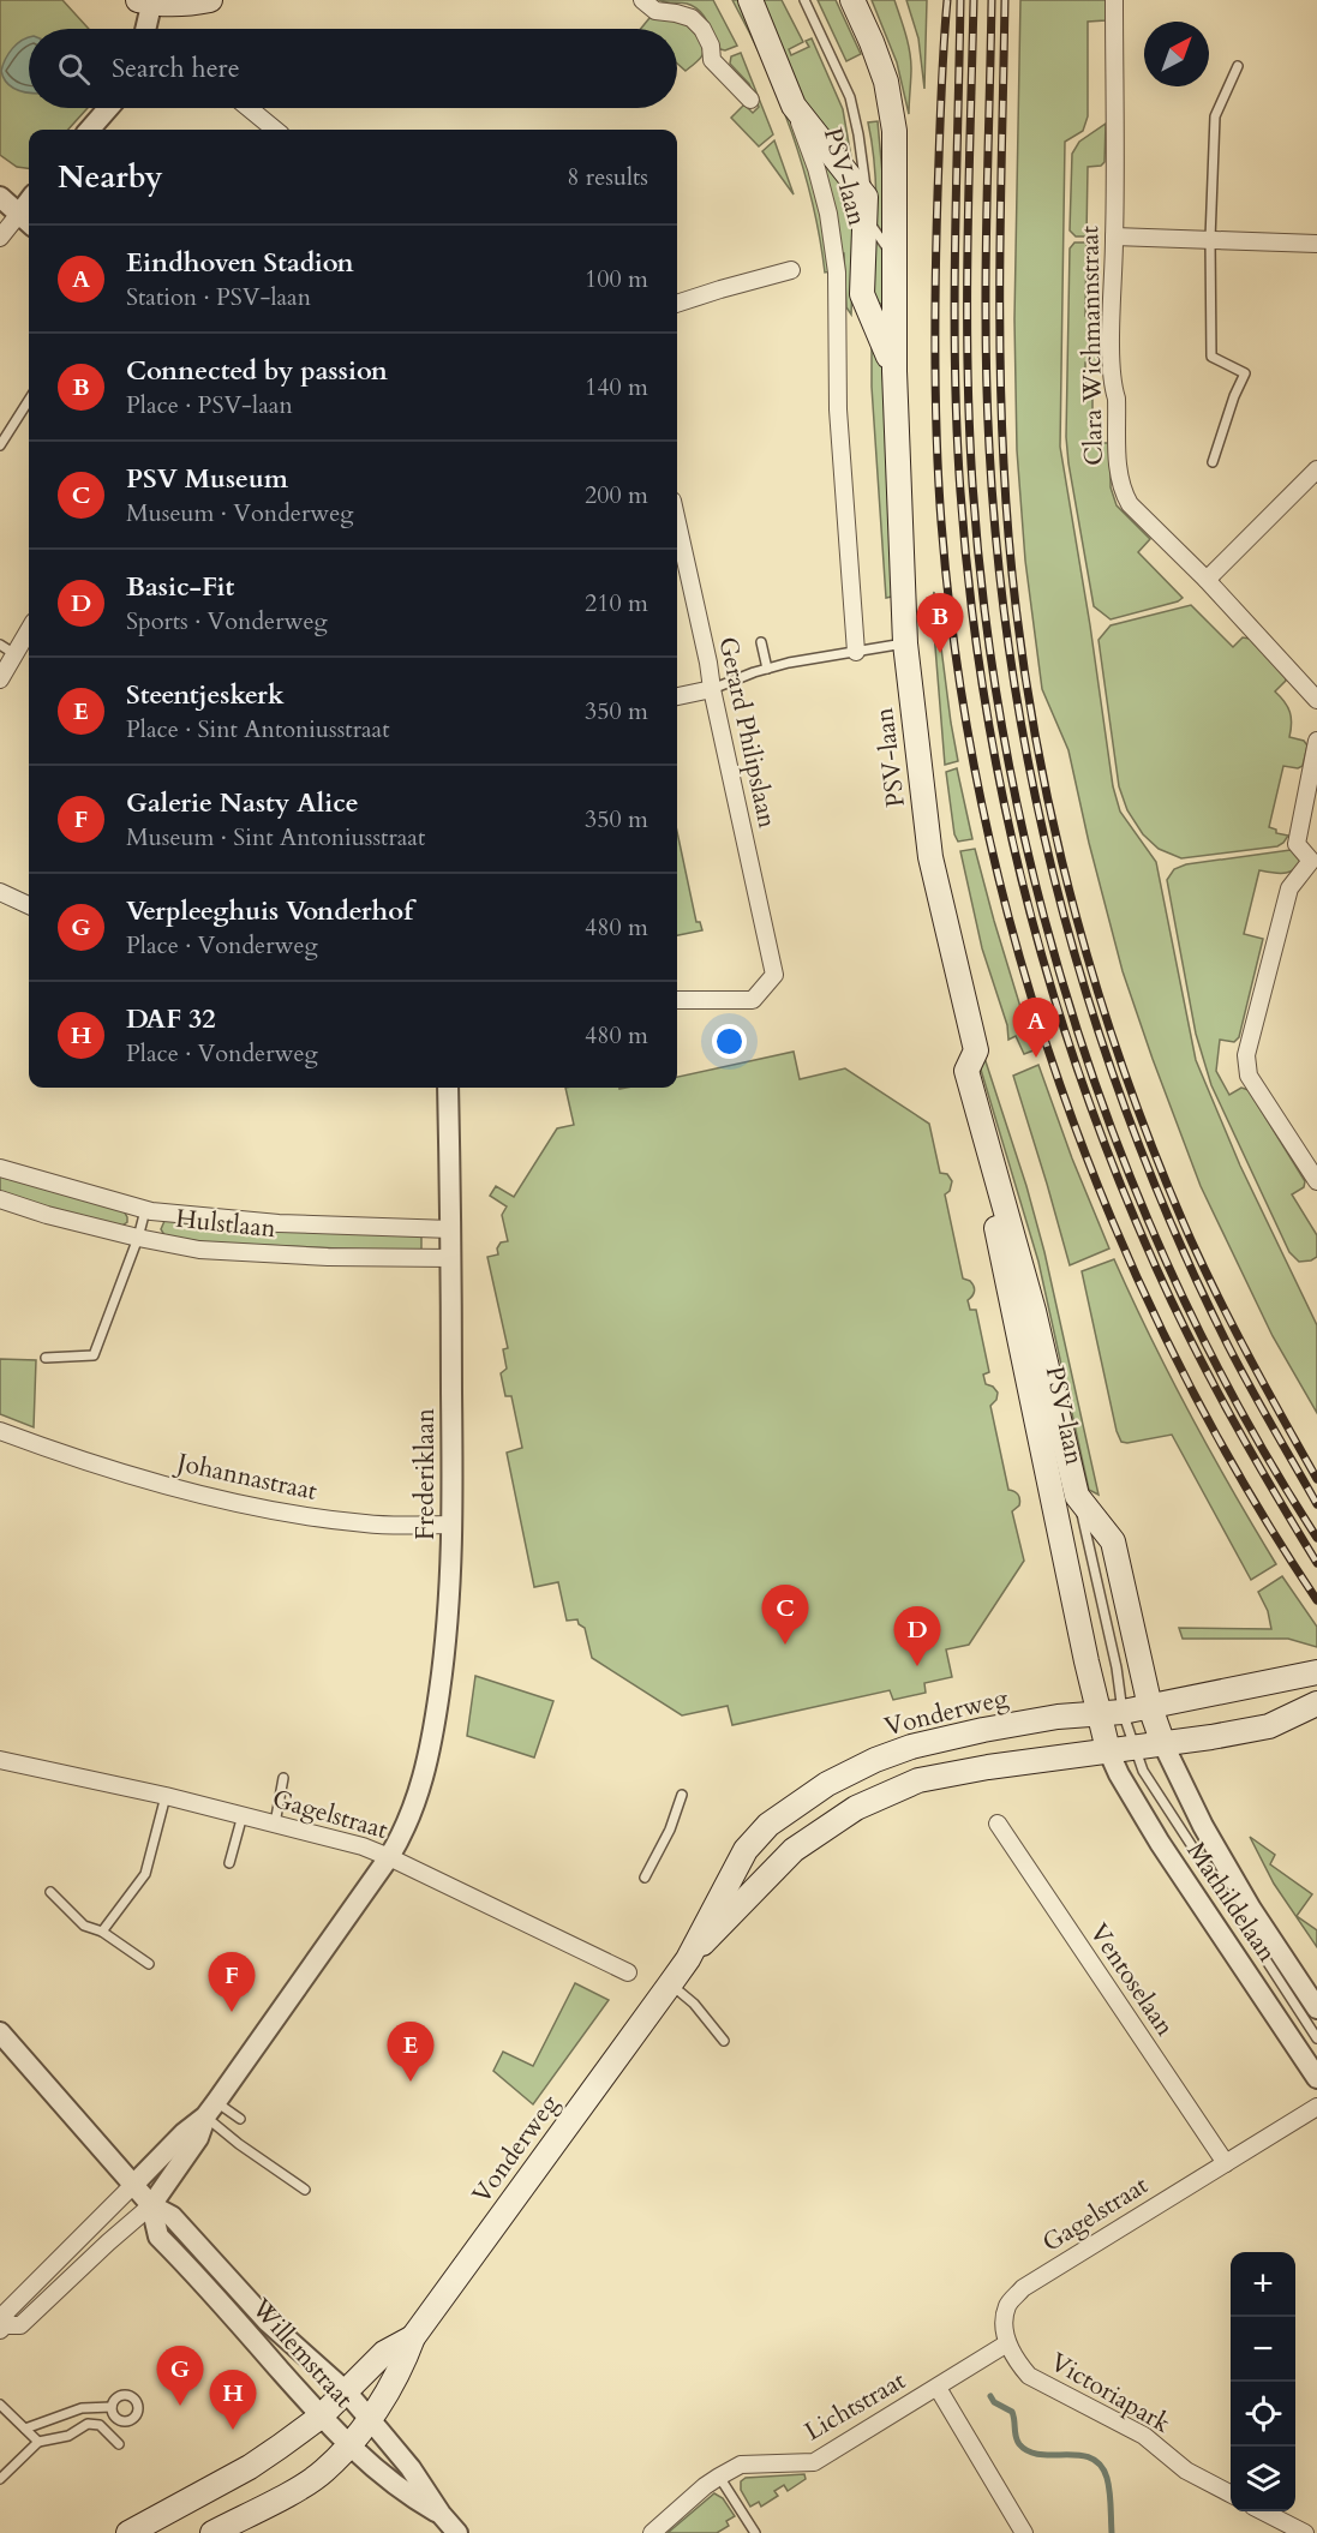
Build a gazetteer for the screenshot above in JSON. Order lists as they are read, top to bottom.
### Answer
{
  "streets": {
    "main road": ["PSV-laan", "Vonderweg"],
    "street": [
      "Clara Wichmannstraat",
      "Gerard Philipslaan",
      "Hulstlaan",
      "Frederiklaan",
      "Johannastraat",
      "Gagelstraat",
      "Mathildelaan",
      "Ventoselaan",
      "Willemstraat",
      "Victoriapark",
      "Lichtstraat"
    ]
  },
  "crossings": [
    ["PSV-laan", "Vonderweg"],
    ["PSV-laan", "Mathildelaan"],
    ["Hulstlaan", "Frederiklaan"],
    ["Frederiklaan", "Johannastraat"],
    ["Frederiklaan", "Gagelstraat"],
    ["Vonderweg", "Mathildelaan"],
    ["Vonderweg", "Willemstraat"],
    ["Gagelstraat", "Ventoselaan"],
    ["Gagelstraat", "Victoriapark"]
  ],
  "north": "top right",
  "page": {
    "search": "Search here",
    "heading": ["Nearby", "8 results"],
    "list": [
      {
        "mark": "A",
        "name": "Eindhoven Stadion",
        "note": "Station · PSV-laan",
        "value": "100 m"
      },
      {
        "mark": "B",
        "name": "Connected by passion",
        "note": "Place · PSV-laan",
        "value": "140 m"
      },
      {
        "mark": "C",
        "name": "PSV Museum",
        "note": "Museum · Vonderweg",
        "value": "200 m"
      },
      {
        "mark": "D",
        "name": "Basic-Fit",
        "note": "Sports · Vonderweg",
        "value": "210 m"
      },
      {
        "mark": "E",
        "name": "Steentjeskerk",
        "note": "Place · Sint Antoniusstraat",
        "value": "350 m"
      },
      {
        "mark": "F",
        "name": "Galerie Nasty Alice",
        "note": "Museum · Sint Antoniusstraat",
        "value": "350 m"
      },
      {
        "mark": "G",
        "name": "Verpleeghuis Vonderhof",
        "note": "Place · Vonderweg",
        "value": "480 m"
      },
      {
        "mark": "H",
        "name": "DAF 32",
        "note": "Place · Vonderweg",
        "value": "480 m"
      }
    ],
    "pins": [
      "B",
      "A",
      "C",
      "D",
      "F",
      "E",
      "G",
      "H"
    ],
    "map_buttons": ["+", "−"]
  }
}
